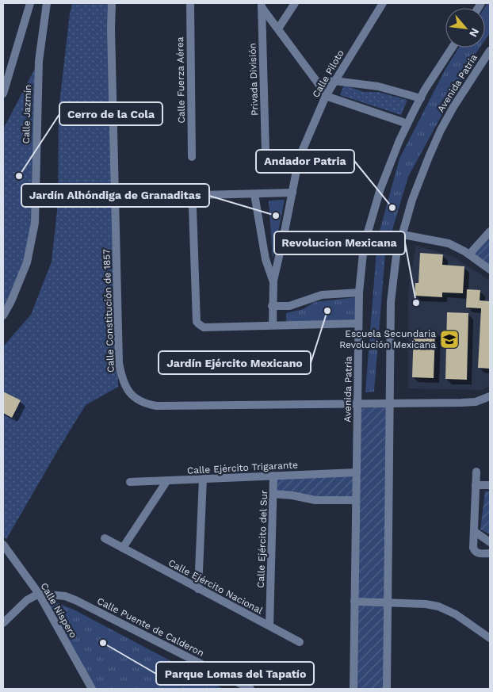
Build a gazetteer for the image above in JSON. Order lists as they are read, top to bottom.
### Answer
{
  "streets": {
    "street": [
      "Calle Piloto",
      "Privada División",
      "Calle Fuerza Aérea",
      "Avenida Patria",
      "Calle Jazmín",
      "Calle Constitución de 1857",
      "Calle Ejército Trigarante",
      "Calle Ejército del Sur",
      "Calle Ejército Nacional",
      "Calle Níspero",
      "Calle Puente de Calderon"
    ]
  },
  "crossings": [
    ["Avenida Patria", "Calle Constitución de 1857"],
    ["Avenida Patria", "Calle Ejército Trigarante"],
    ["Calle Ejército Trigarante", "Calle Ejército del Sur"],
    ["Calle Ejército del Sur", "Calle Ejército Nacional"],
    ["Calle Níspero", "Calle Puente de Calderon"]
  ],
  "places": {
    "other": [
      "Cerro de la Cola",
      "Andador Patria",
      "Jardín Alhóndiga de Granaditas",
      "Revolucion Mexicana",
      "Jardín Ejército Mexicano",
      "Parque Lomas del Tapatío"
    ],
    "school or university": ["Escuela Secundaria Revolución Mexicana"]
  },
  "north": "bottom right"
}
